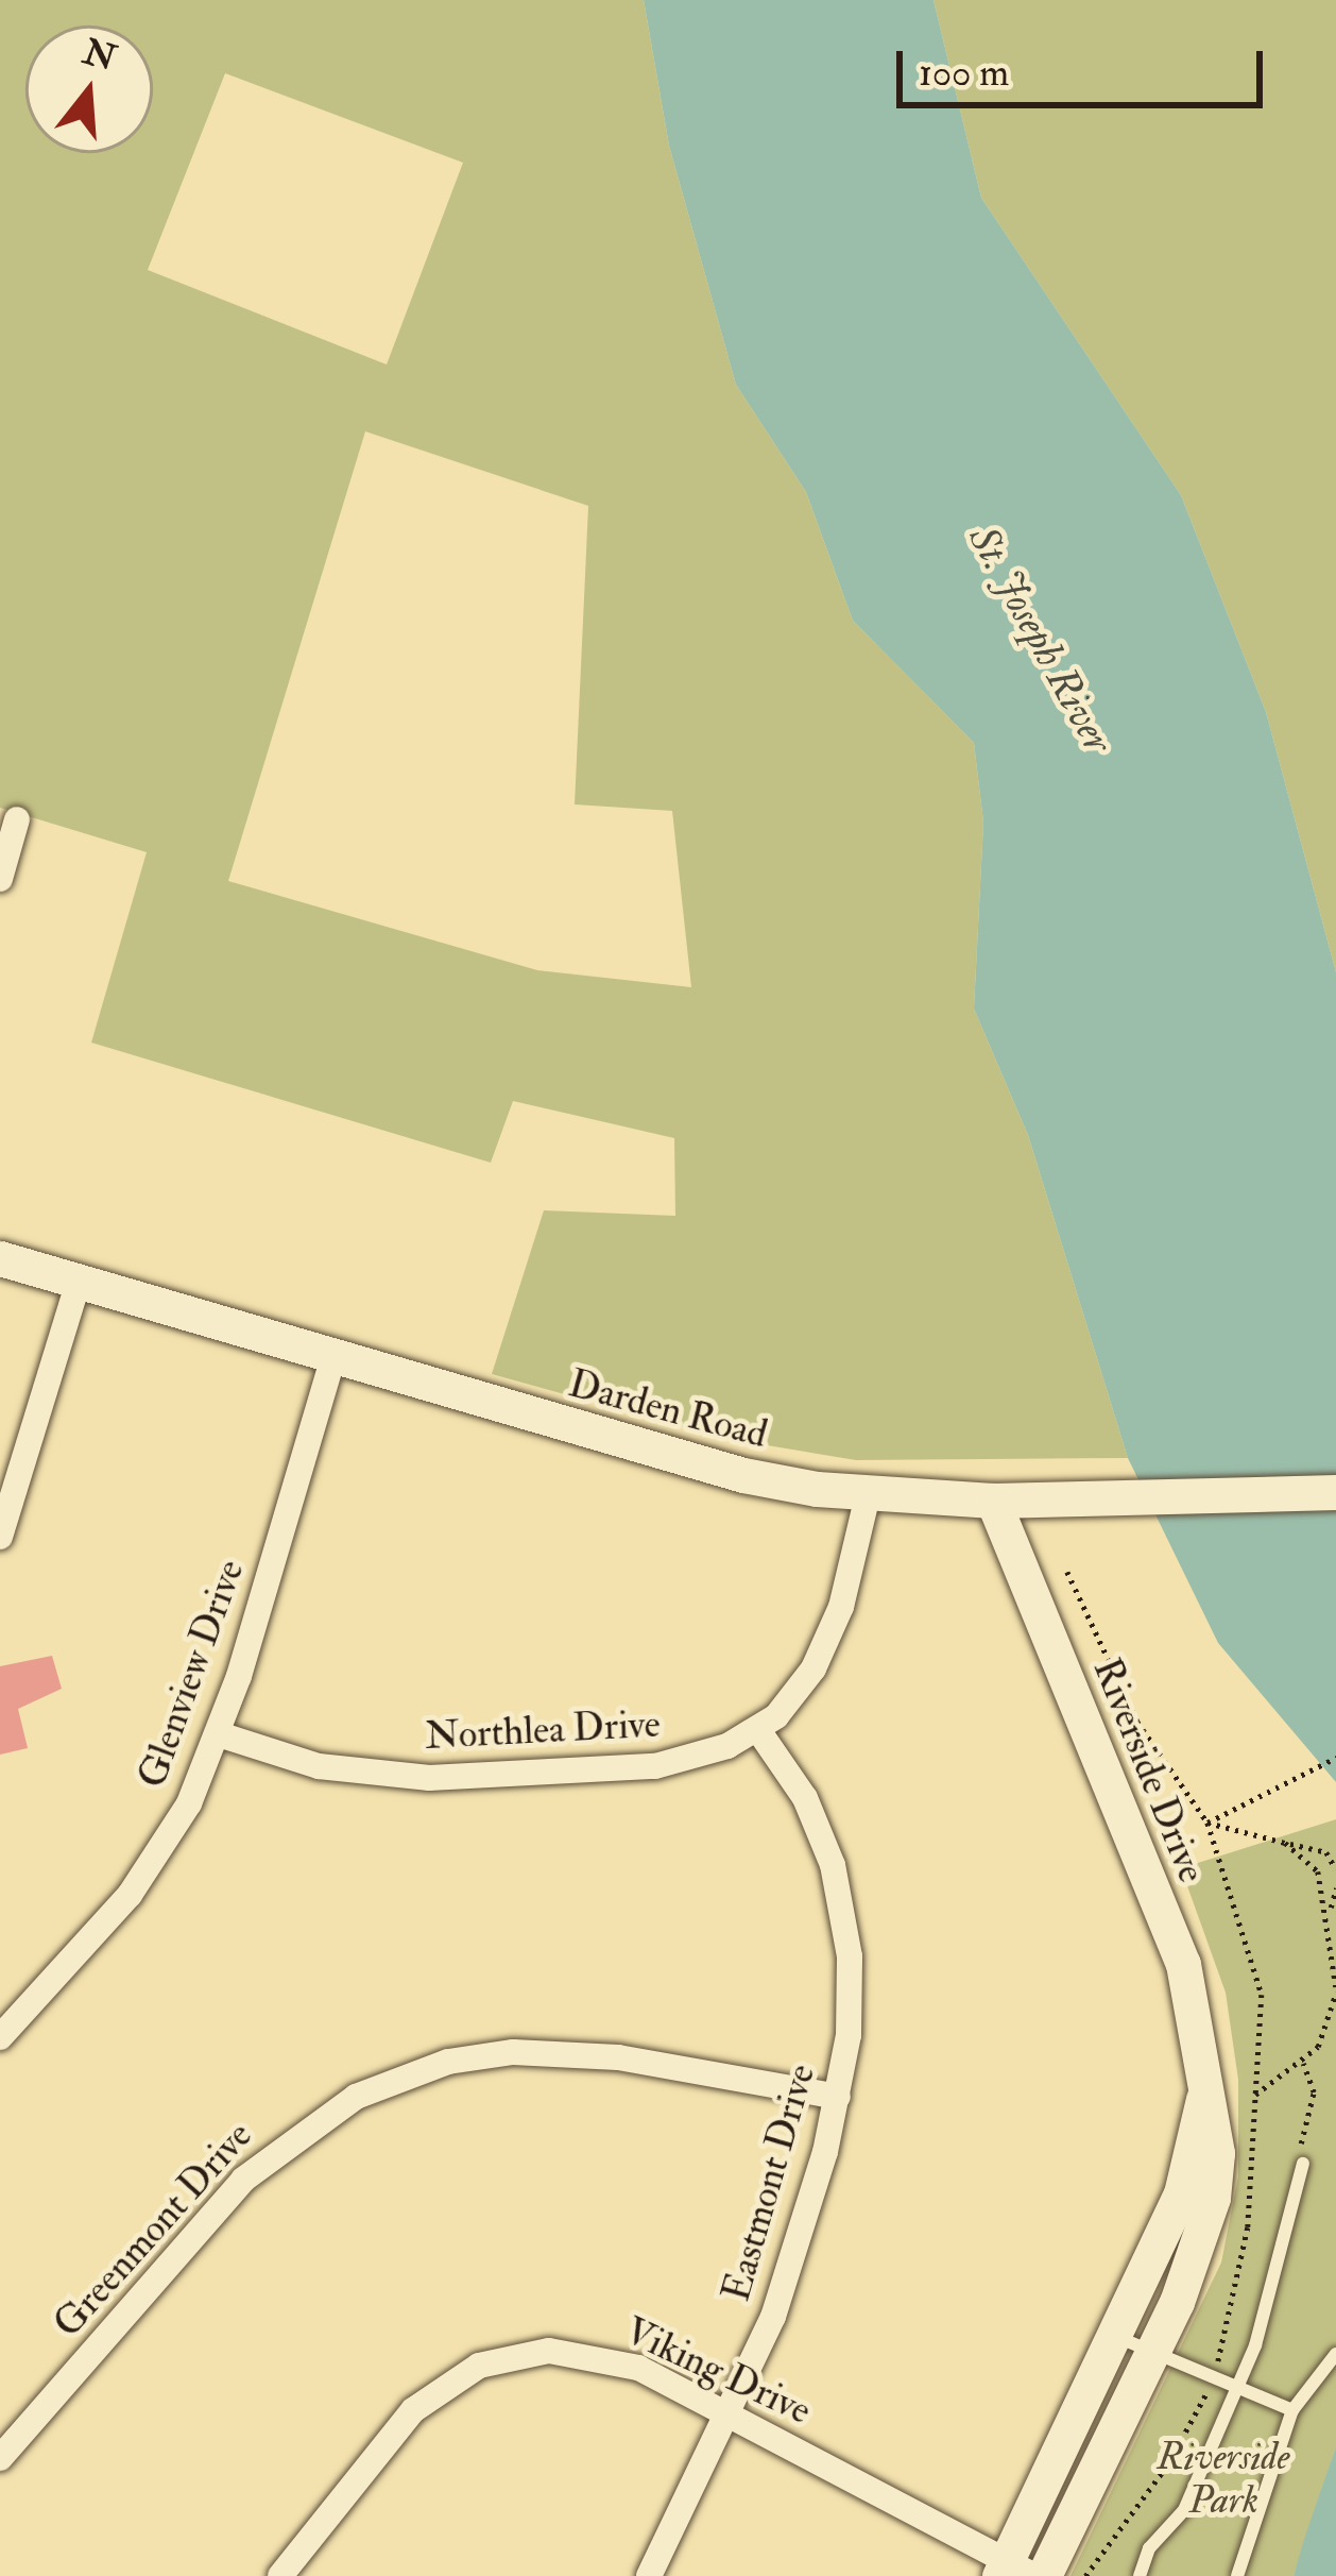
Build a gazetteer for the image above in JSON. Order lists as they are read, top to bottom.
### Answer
{
  "streets": {
    "street": [
      "Darden Road",
      "Glenview Drive",
      "Northlea Drive",
      "Riverside Drive",
      "Eastmont Drive",
      "Greenmont Drive",
      "Viking Drive"
    ]
  },
  "crossings": [
    ["Darden Road", "Glenview Drive"],
    ["Darden Road", "Northlea Drive"],
    ["Darden Road", "Riverside Drive"],
    ["Glenview Drive", "Northlea Drive"],
    ["Northlea Drive", "Eastmont Drive"],
    ["Riverside Drive", "Viking Drive"],
    ["Eastmont Drive", "Greenmont Drive"],
    ["Eastmont Drive", "Viking Drive"]
  ],
  "water": ["St. Joseph River"],
  "parks": ["Riverside Park"],
  "scale_bar": "100 m",
  "north": "top"
}
